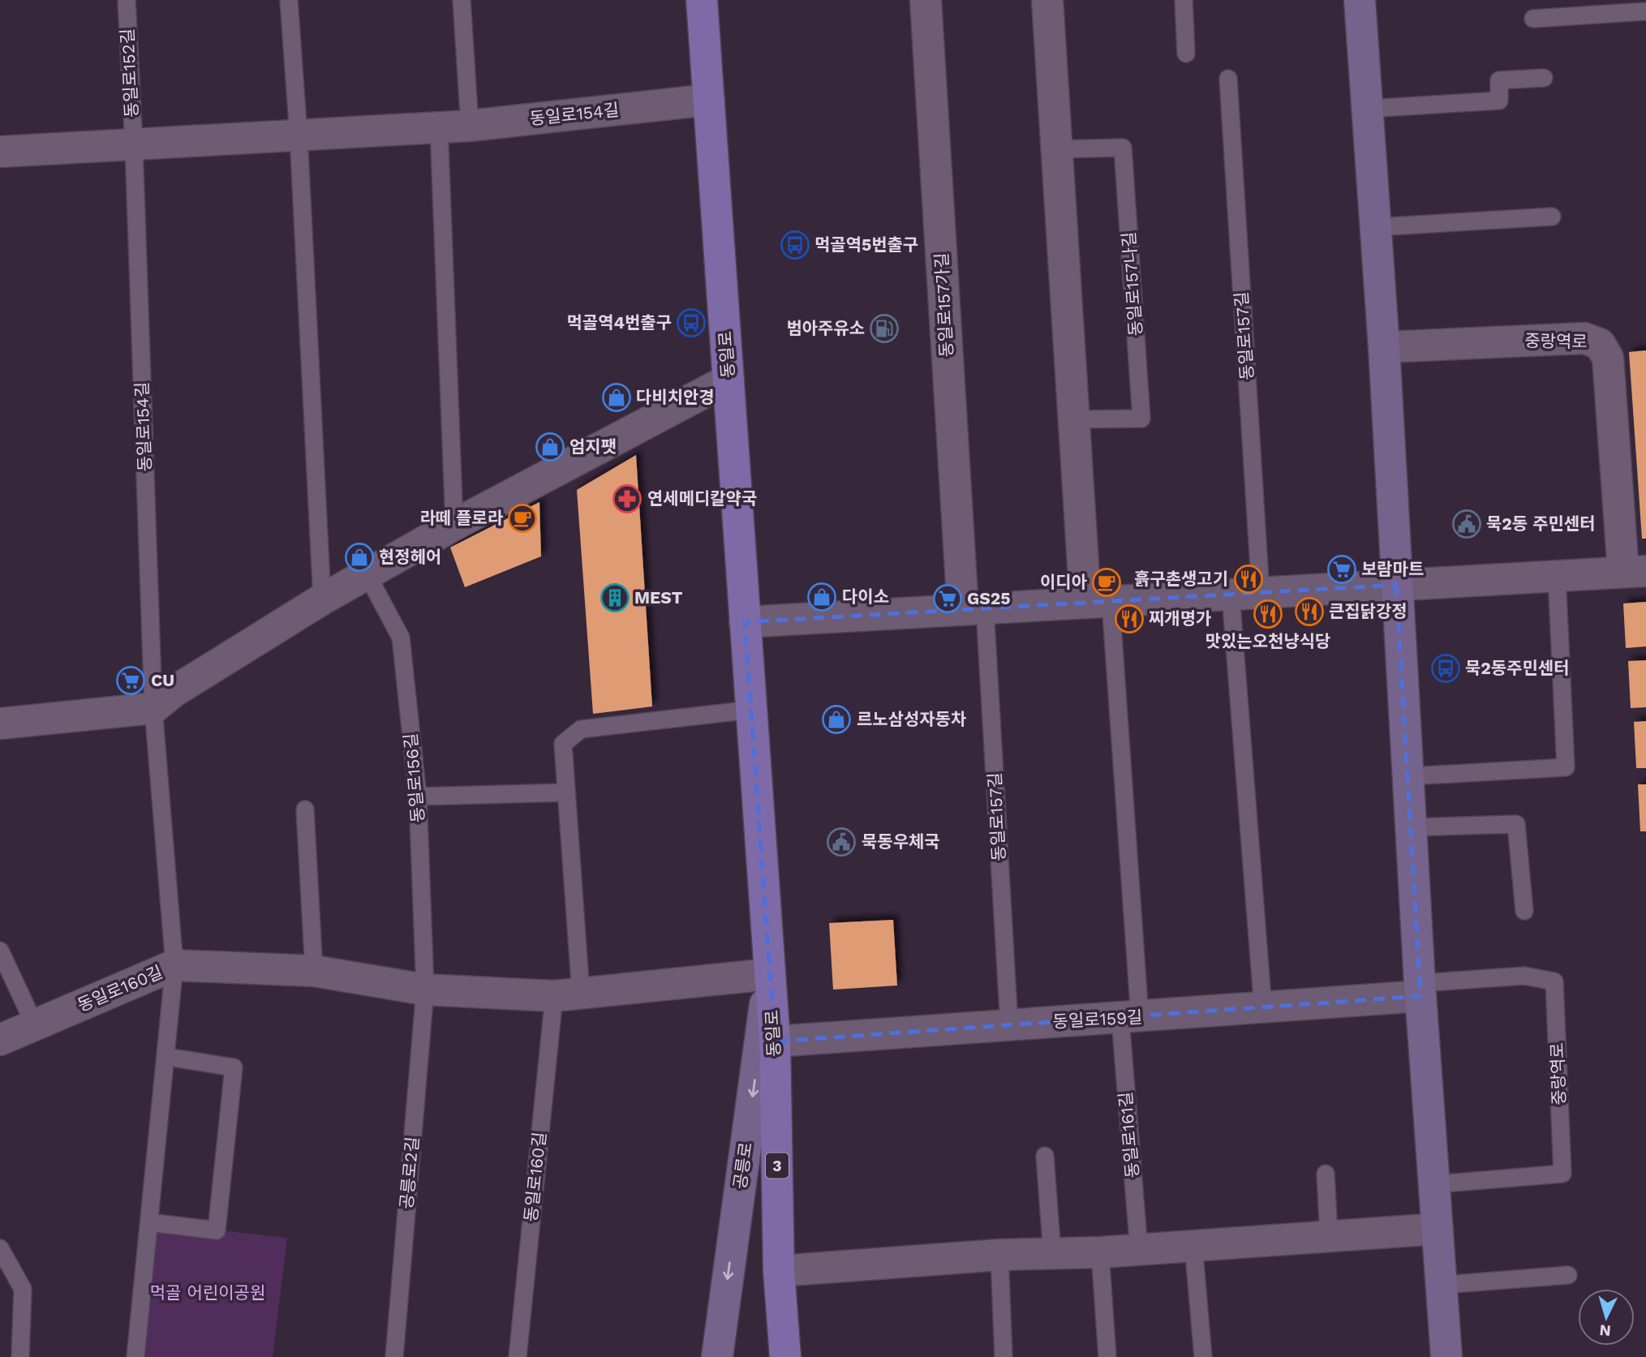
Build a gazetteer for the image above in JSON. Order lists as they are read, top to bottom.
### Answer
{
  "streets": {
    "main road": ["동일로", "3"],
    "street": [
      "동일로154길",
      "동일로157가길",
      "중랑역로",
      "동일로160길",
      "동일로159길",
      "공릉로"
    ],
    "lane": [
      "동일로152길",
      "동일로157나길",
      "동일로157길",
      "동일로156길",
      "동일로161길",
      "공릉로2길"
    ]
  },
  "crossings": [
    ["동일로152길", "동일로154길"],
    ["동일로154길", "동일로"],
    ["동일로157가길", "동일로157길"],
    ["동일로157길", "동일로159길"],
    ["중랑역로", "동일로159길"],
    ["동일로", "동일로160길"],
    ["동일로", "동일로159길"],
    ["동일로", "공릉로"],
    ["동일로156길", "동일로160길"],
    ["동일로156길", "공릉로2길"],
    ["동일로160길", "공릉로"],
    ["동일로160길", "공릉로2길"],
    ["동일로159길", "동일로161길"]
  ],
  "one_way": ["공릉로"],
  "parks": ["먹골 어린이공원"],
  "places": {
    "bus stop": ["먹골역5번출구", "먹골역4번출구", "묵2동주민센터"],
    "fuel station": ["범아주유소"],
    "shop": [
      "다비치안경",
      "엄지팻",
      "현정헤어",
      "다이소",
      "르노삼성자동차"
    ],
    "pharmacy": ["연세메디칼약국"],
    "cafe": ["라떼 플로라", "이디아"],
    "public building": ["묵2동 주민센터", "묵동우체국"],
    "supermarket": ["보람마트", "GS25", "CU"],
    "restaurant": [
      "흙구촌생고기",
      "큰집닭강정",
      "맛있는오천냥식당",
      "찌개명가"
    ],
    "building": ["MEST"]
  },
  "north": "bottom"
}
